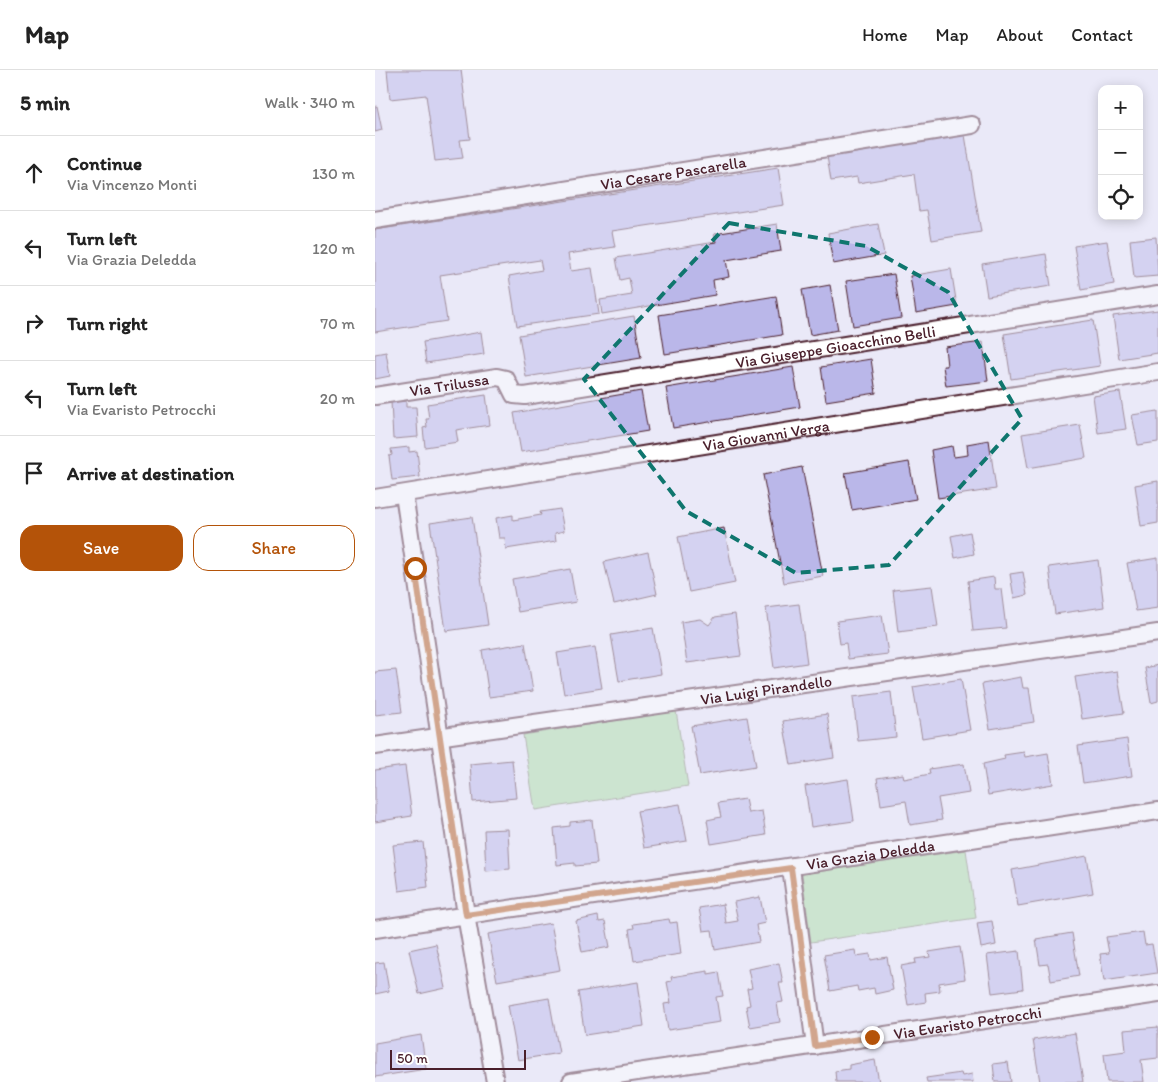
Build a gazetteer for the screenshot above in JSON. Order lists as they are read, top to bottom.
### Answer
{
  "streets": {
    "street": [
      "Via Cesare Pascarella",
      "Via Giuseppe Gioacchino Belli",
      "Via Trilussa",
      "Via Giovanni Verga",
      "Via Luigi Pirandello",
      "Via Grazia Deledda",
      "Via Evaristo Petrocchi"
    ]
  },
  "crossings": [
    ["Via Giuseppe Gioacchino Belli", "Via Trilussa"]
  ],
  "scale_bar": "50 m",
  "page": {
    "header": "Map",
    "nav": [
      "Home",
      "Map",
      "About",
      "Contact"
    ],
    "heading": ["5 min", "Walk · 340 m"],
    "map_buttons": ["+", "−"],
    "list": [
      ["Continue", "Via Vincenzo Monti", "130 m"],
      ["Turn left", "Via Grazia Deledda", "120 m"],
      ["Turn right", "70 m"],
      ["Turn left", "Via Evaristo Petrocchi", "20 m"],
      "Arrive at destination"
    ],
    "buttons": ["Save", "Share"],
    "scale": "50 m"
  }
}
